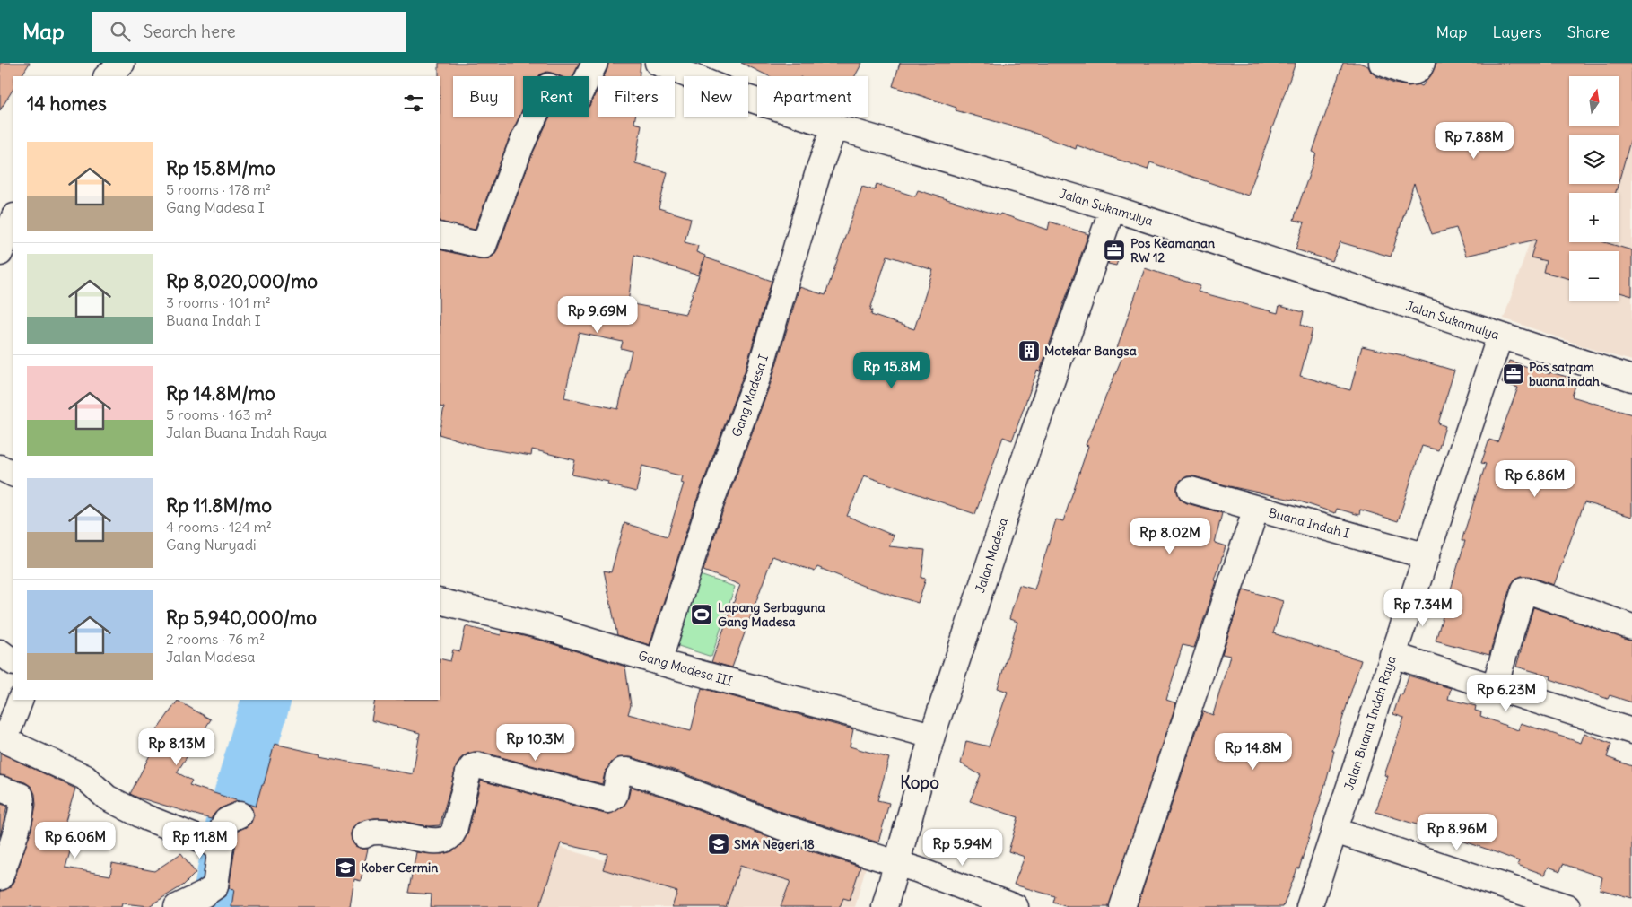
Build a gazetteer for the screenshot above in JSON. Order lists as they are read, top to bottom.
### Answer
{
  "streets": {
    "street": [
      "Jalan Sukamulya",
      "Gang Madesa I",
      "Buana Indah I",
      "Jalan Madesa",
      "Gang Madesa III",
      "Jalan Buana Indah Raya"
    ]
  },
  "crossings": [
    ["Jalan Sukamulya", "Gang Madesa I"],
    ["Jalan Sukamulya", "Jalan Madesa"],
    ["Jalan Sukamulya", "Jalan Buana Indah Raya"],
    ["Gang Madesa I", "Gang Madesa III"],
    ["Buana Indah I", "Jalan Buana Indah Raya"],
    ["Jalan Madesa", "Gang Madesa III"]
  ],
  "districts": ["Kopo"],
  "places": {
    "office": ["Pos Keamanan RW 12", "Pos satpam buana indah"],
    "building": ["Motekar Bangsa"],
    "sports": ["Lapang Serbaguna Gang Madesa"],
    "school or university": ["SMA Negeri 18", "Kober Cermin"]
  },
  "north": "top",
  "page": {
    "header": "Map",
    "search": "Search here",
    "nav": ["Map", "Layers", "Share"],
    "map_buttons": ["+", "−"],
    "chip": [
      "Buy",
      "Rent",
      "Filters",
      "New",
      "Apartment"
    ],
    "heading": "14 homes",
    "price": [
      "Rp 7.88M",
      "Rp 9.69M",
      "Rp 15.8M",
      "Rp 6.86M",
      "Rp 8.02M",
      "Rp 7.34M",
      "Rp 6.23M",
      "Rp 10.3M",
      "Rp 8.13M",
      "Rp 14.8M",
      "Rp 8.96M",
      "Rp 6.06M",
      "Rp 11.8M",
      "Rp 5.94M"
    ],
    "list": [
      {
        "name": "Rp 15.8M/mo",
        "note": "5 rooms · 178 m² · Gang Madesa I"
      },
      {
        "name": "Rp 8,020,000/mo",
        "note": "3 rooms · 101 m² · Buana Indah I"
      },
      {
        "name": "Rp 14.8M/mo",
        "note": "5 rooms · 163 m² · Jalan Buana Indah Raya"
      },
      {
        "name": "Rp 11.8M/mo",
        "note": "4 rooms · 124 m² · Gang Nuryadi"
      },
      {
        "name": "Rp 5,940,000/mo",
        "note": "2 rooms · 76 m² · Jalan Madesa"
      }
    ]
  }
}
